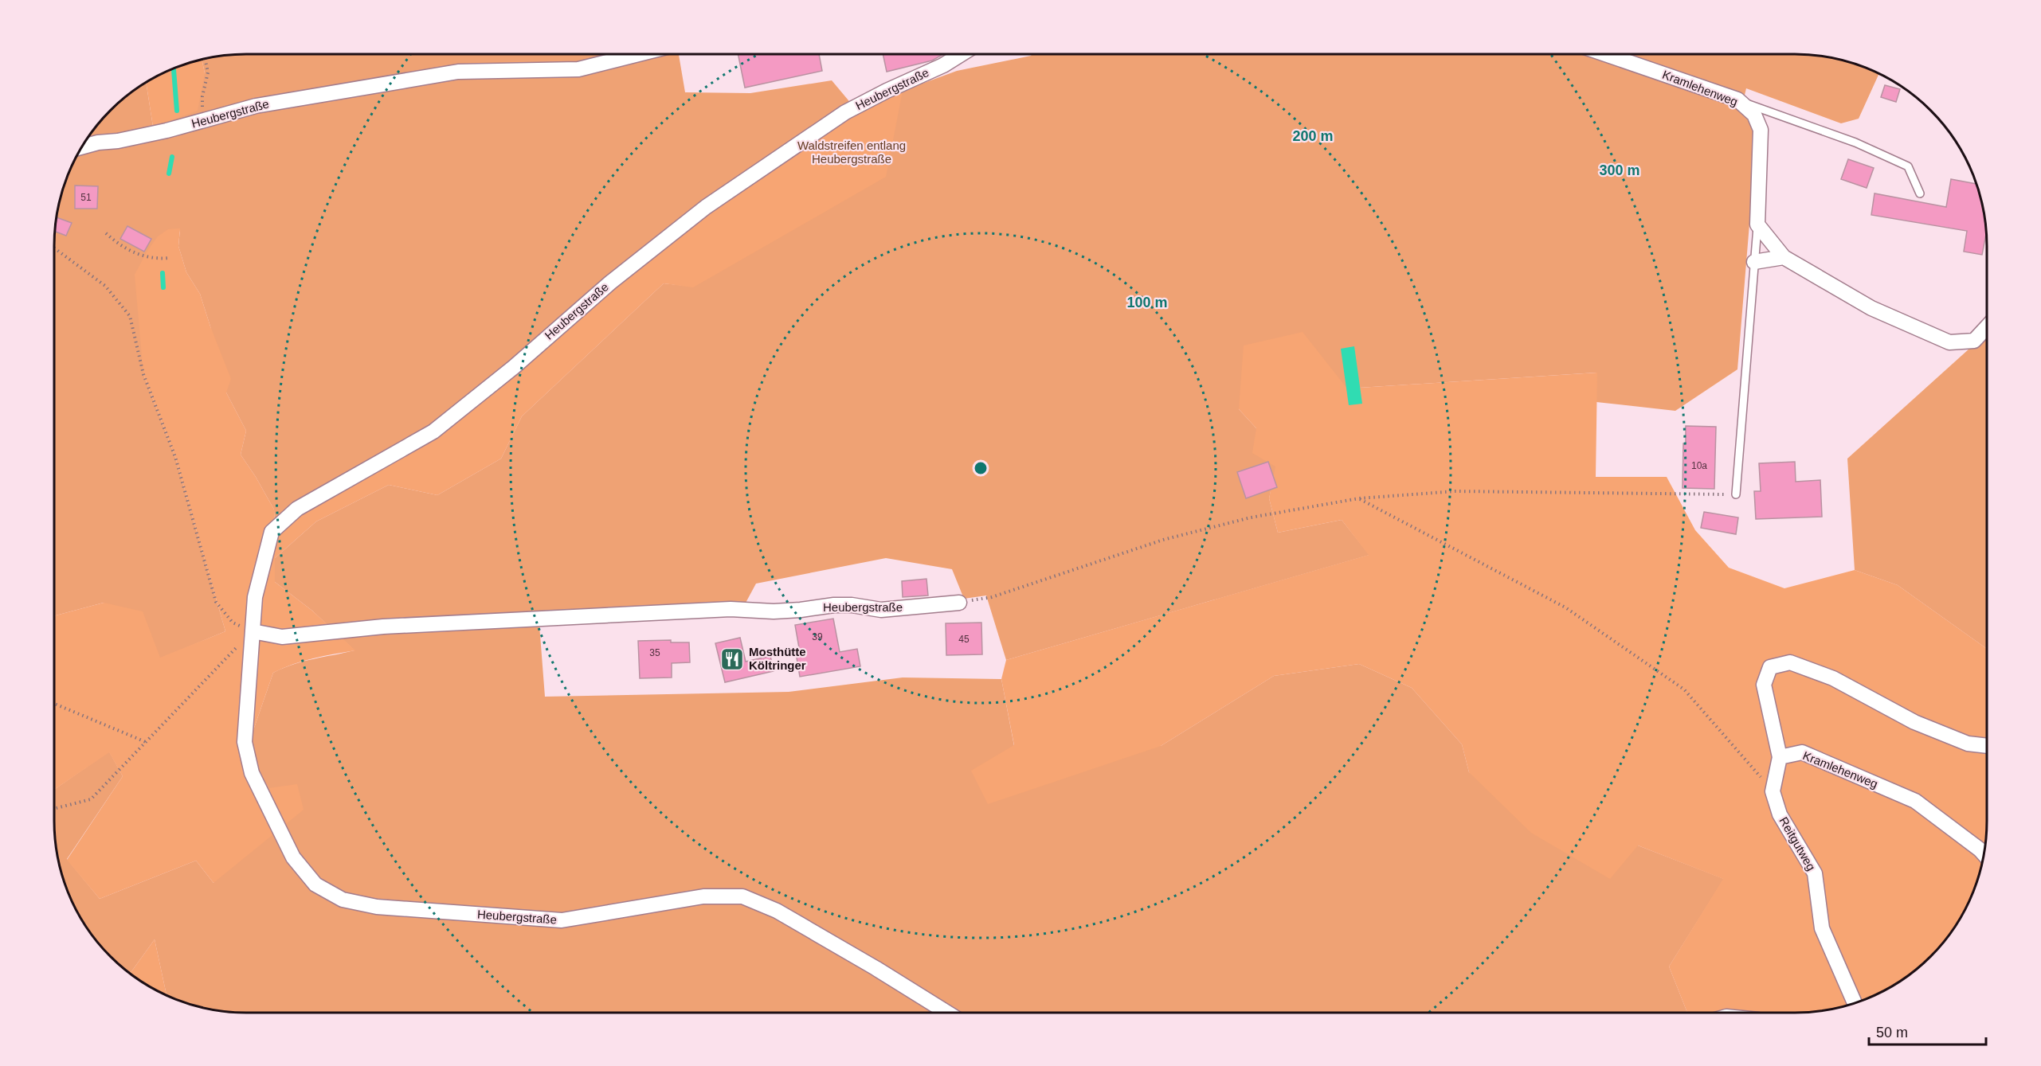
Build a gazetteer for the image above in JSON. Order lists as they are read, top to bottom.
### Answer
{
  "streets": {
    "street": ["Kramlehenweg", "Heubergstraße", "Reitgutweg"]
  },
  "crossings": [
    ["Kramlehenweg", "Reitgutweg"]
  ],
  "parks": ["Waldstreifen entlang Heubergstraße"],
  "places": {
    "restaurant": ["Mosthütte Költringer"]
  },
  "house_numbers": [
    "51",
    "10a",
    "39",
    "45",
    "35"
  ],
  "scale_bar": "50 m",
  "rings": ["200 m", "300 m", "100 m"]
}
